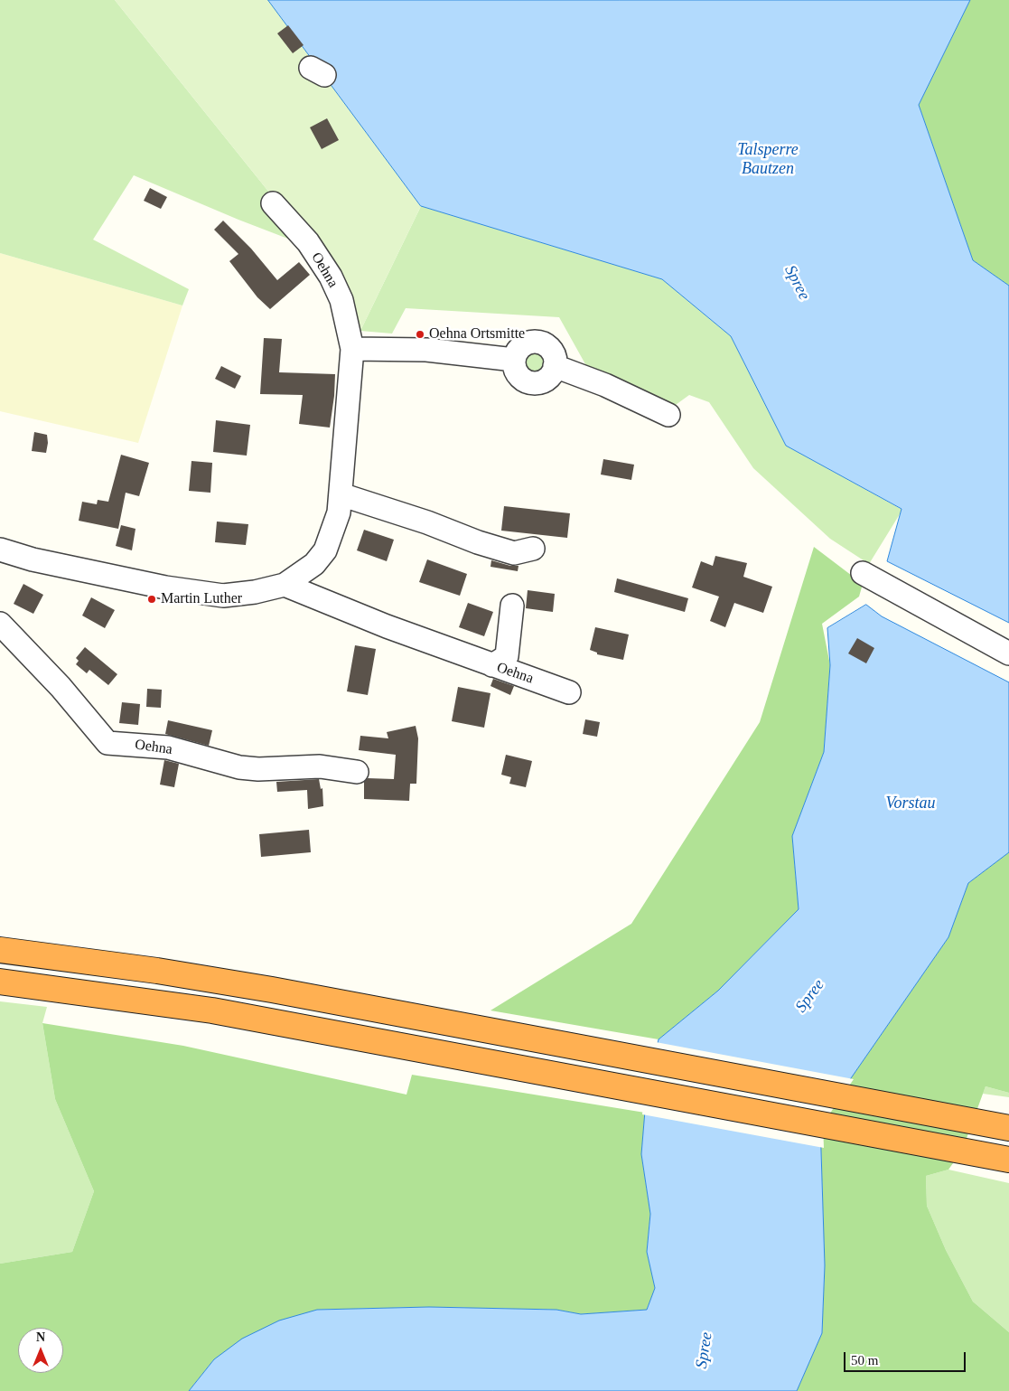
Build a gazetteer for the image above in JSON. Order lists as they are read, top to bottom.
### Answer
{
  "streets": {
    "street": ["Oehna"]
  },
  "water": ["Talsperre Bautzen", "Spree", "Vorstau"],
  "places": ["Oehna Ortsmitte", "Martin Luther"],
  "scale_bar": "50 m",
  "north": "top"
}
